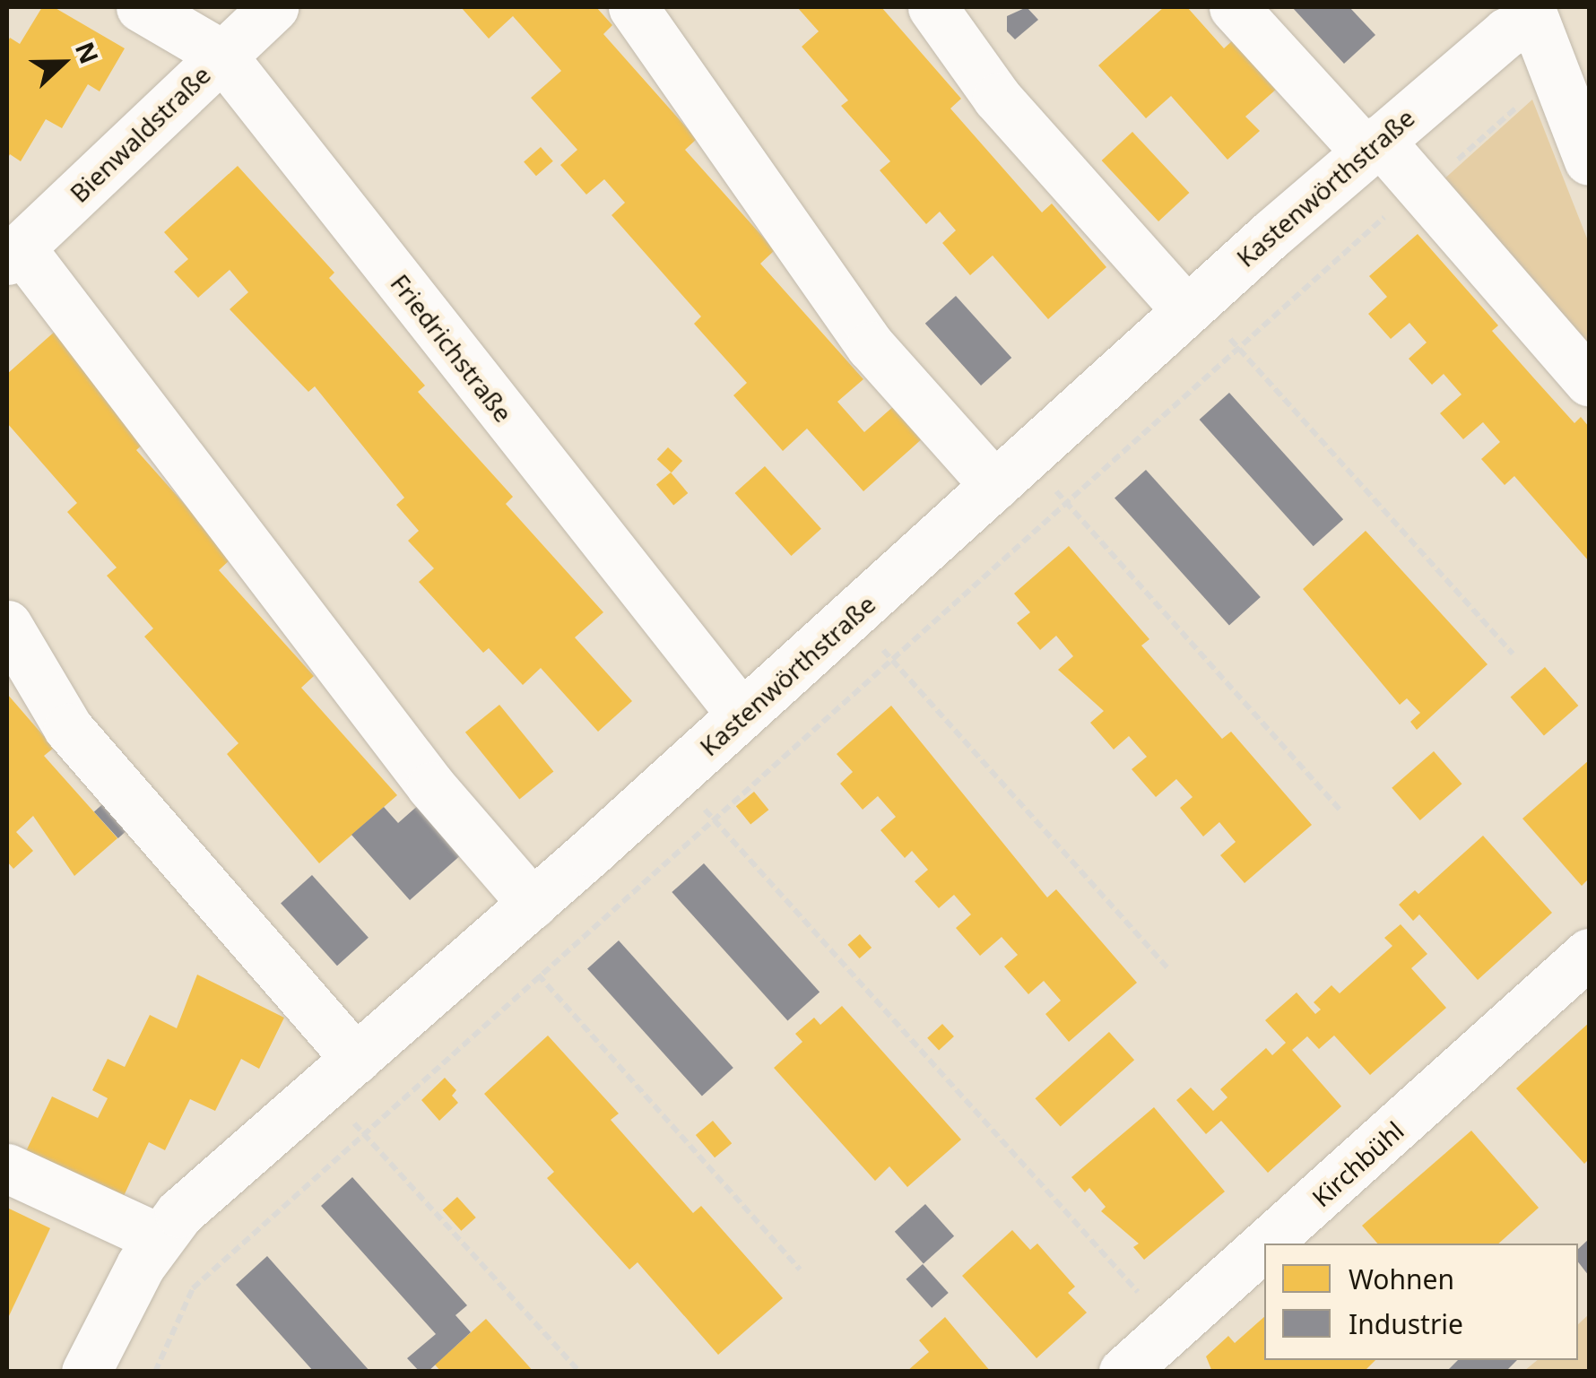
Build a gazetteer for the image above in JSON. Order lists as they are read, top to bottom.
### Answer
{
  "streets": {
    "street": [
      "Bienwaldstraße",
      "Kastenwörthstraße",
      "Friedrichstraße",
      "Kirchbühl"
    ]
  },
  "crossings": [
    ["Bienwaldstraße", "Friedrichstraße"],
    ["Kastenwörthstraße", "Friedrichstraße"]
  ],
  "legend": ["Wohnen", "Industrie"],
  "north": "right"
}
